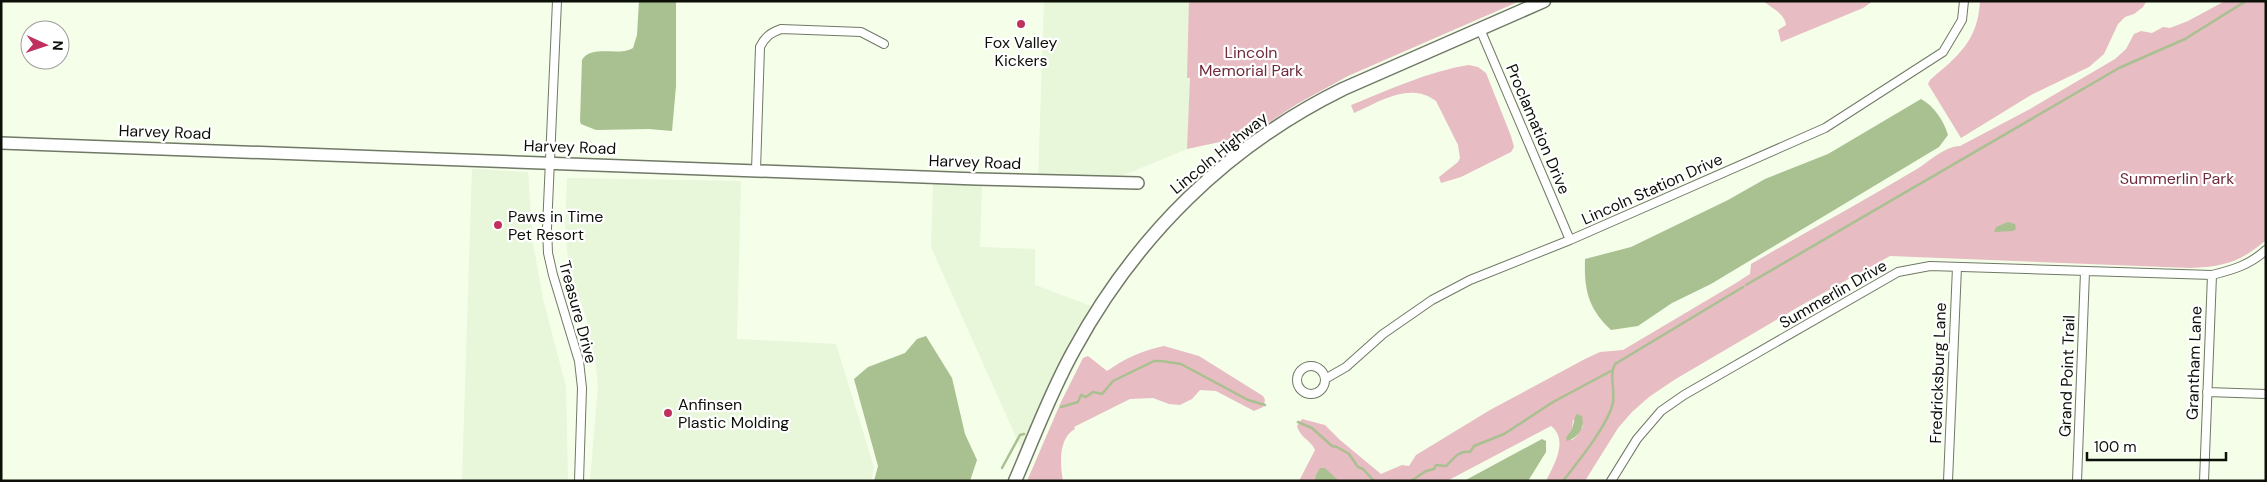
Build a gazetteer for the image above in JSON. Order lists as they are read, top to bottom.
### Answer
{
  "streets": {
    "main road": ["Lincoln Highway"],
    "street": [
      "Proclamation Drive",
      "Harvey Road",
      "Lincoln Station Drive",
      "Summerlin Drive",
      "Treasure Drive",
      "Grantham Lane",
      "Fredricksburg Lane",
      "Grand Point Trail"
    ]
  },
  "crossings": [
    ["Proclamation Drive", "Lincoln Highway"],
    ["Proclamation Drive", "Lincoln Station Drive"],
    ["Harvey Road", "Treasure Drive"],
    ["Summerlin Drive", "Grantham Lane"],
    ["Summerlin Drive", "Fredricksburg Lane"],
    ["Summerlin Drive", "Grand Point Trail"]
  ],
  "parks": ["Lincoln Memorial Park", "Summerlin Park"],
  "places": ["Fox Valley Kickers", "Paws in Time Pet Resort", "Anfinsen Plastic Molding"],
  "scale_bar": "100 m",
  "north": "right"
}
